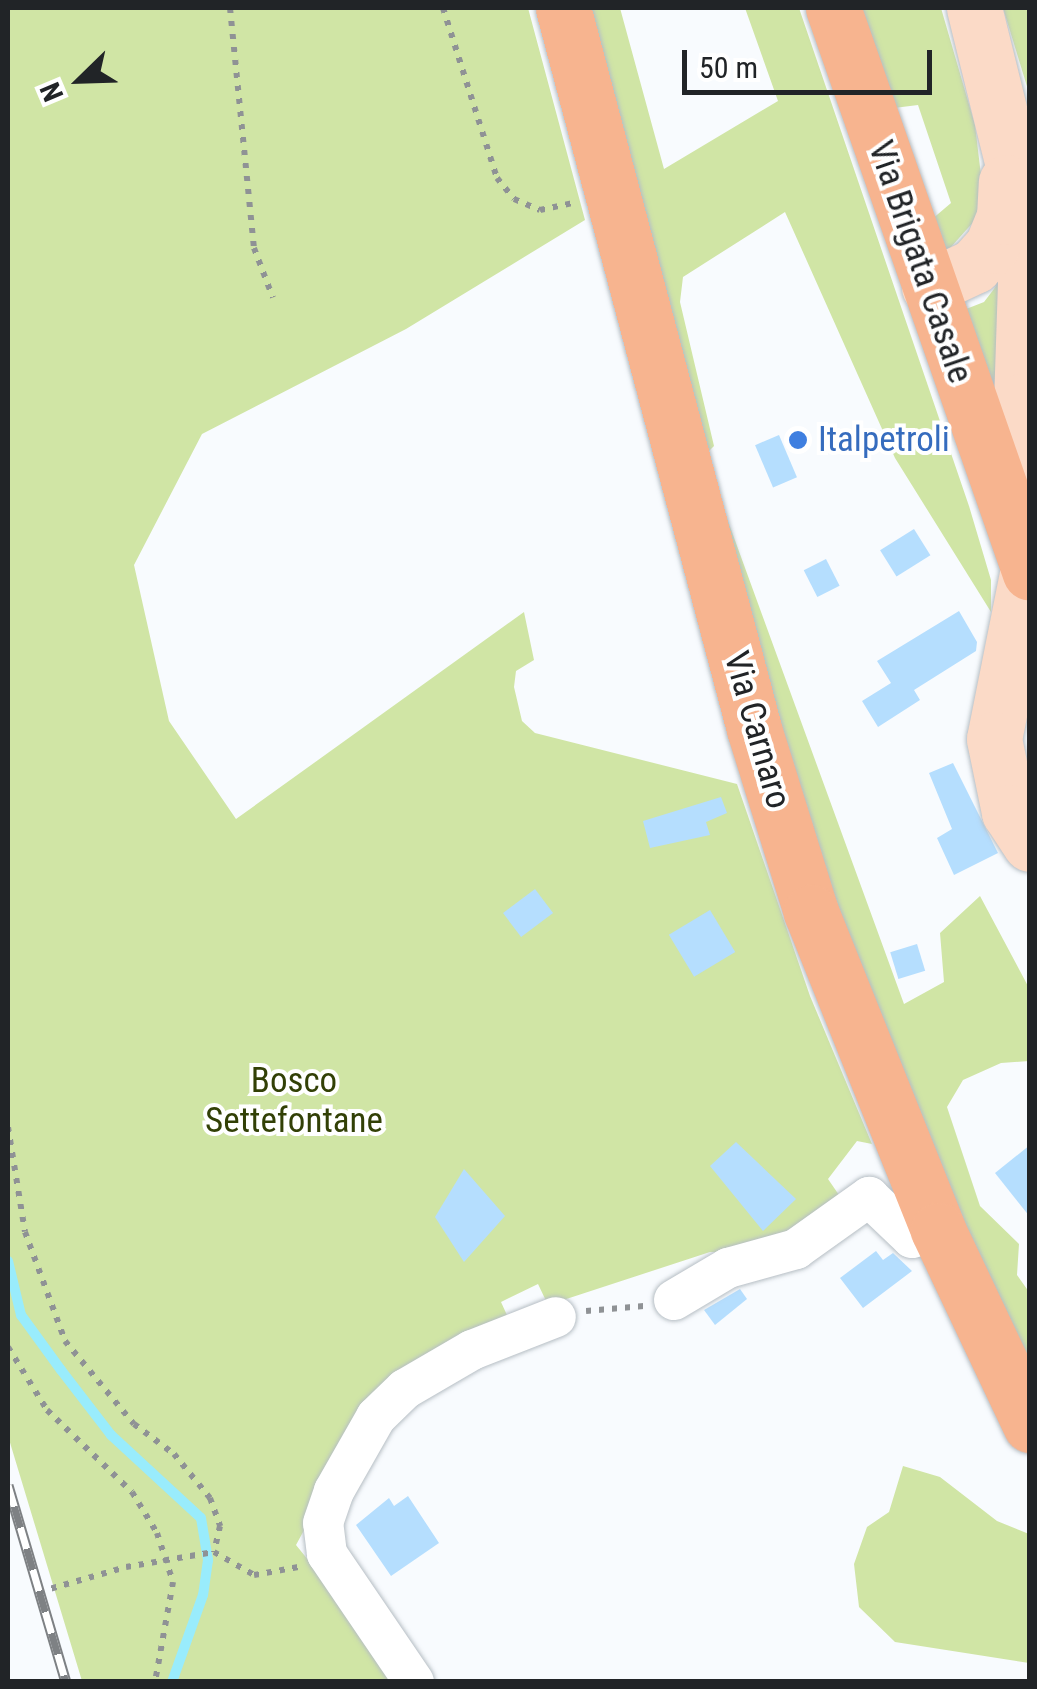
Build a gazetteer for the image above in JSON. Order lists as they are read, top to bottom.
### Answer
{
  "streets": {
    "main road": ["Via Brigata Casale", "Via Carnaro"]
  },
  "parks": ["Bosco Settefontane"],
  "places": ["Italpetroli"],
  "scale_bar": "50 m",
  "north": "bottom left"
}
